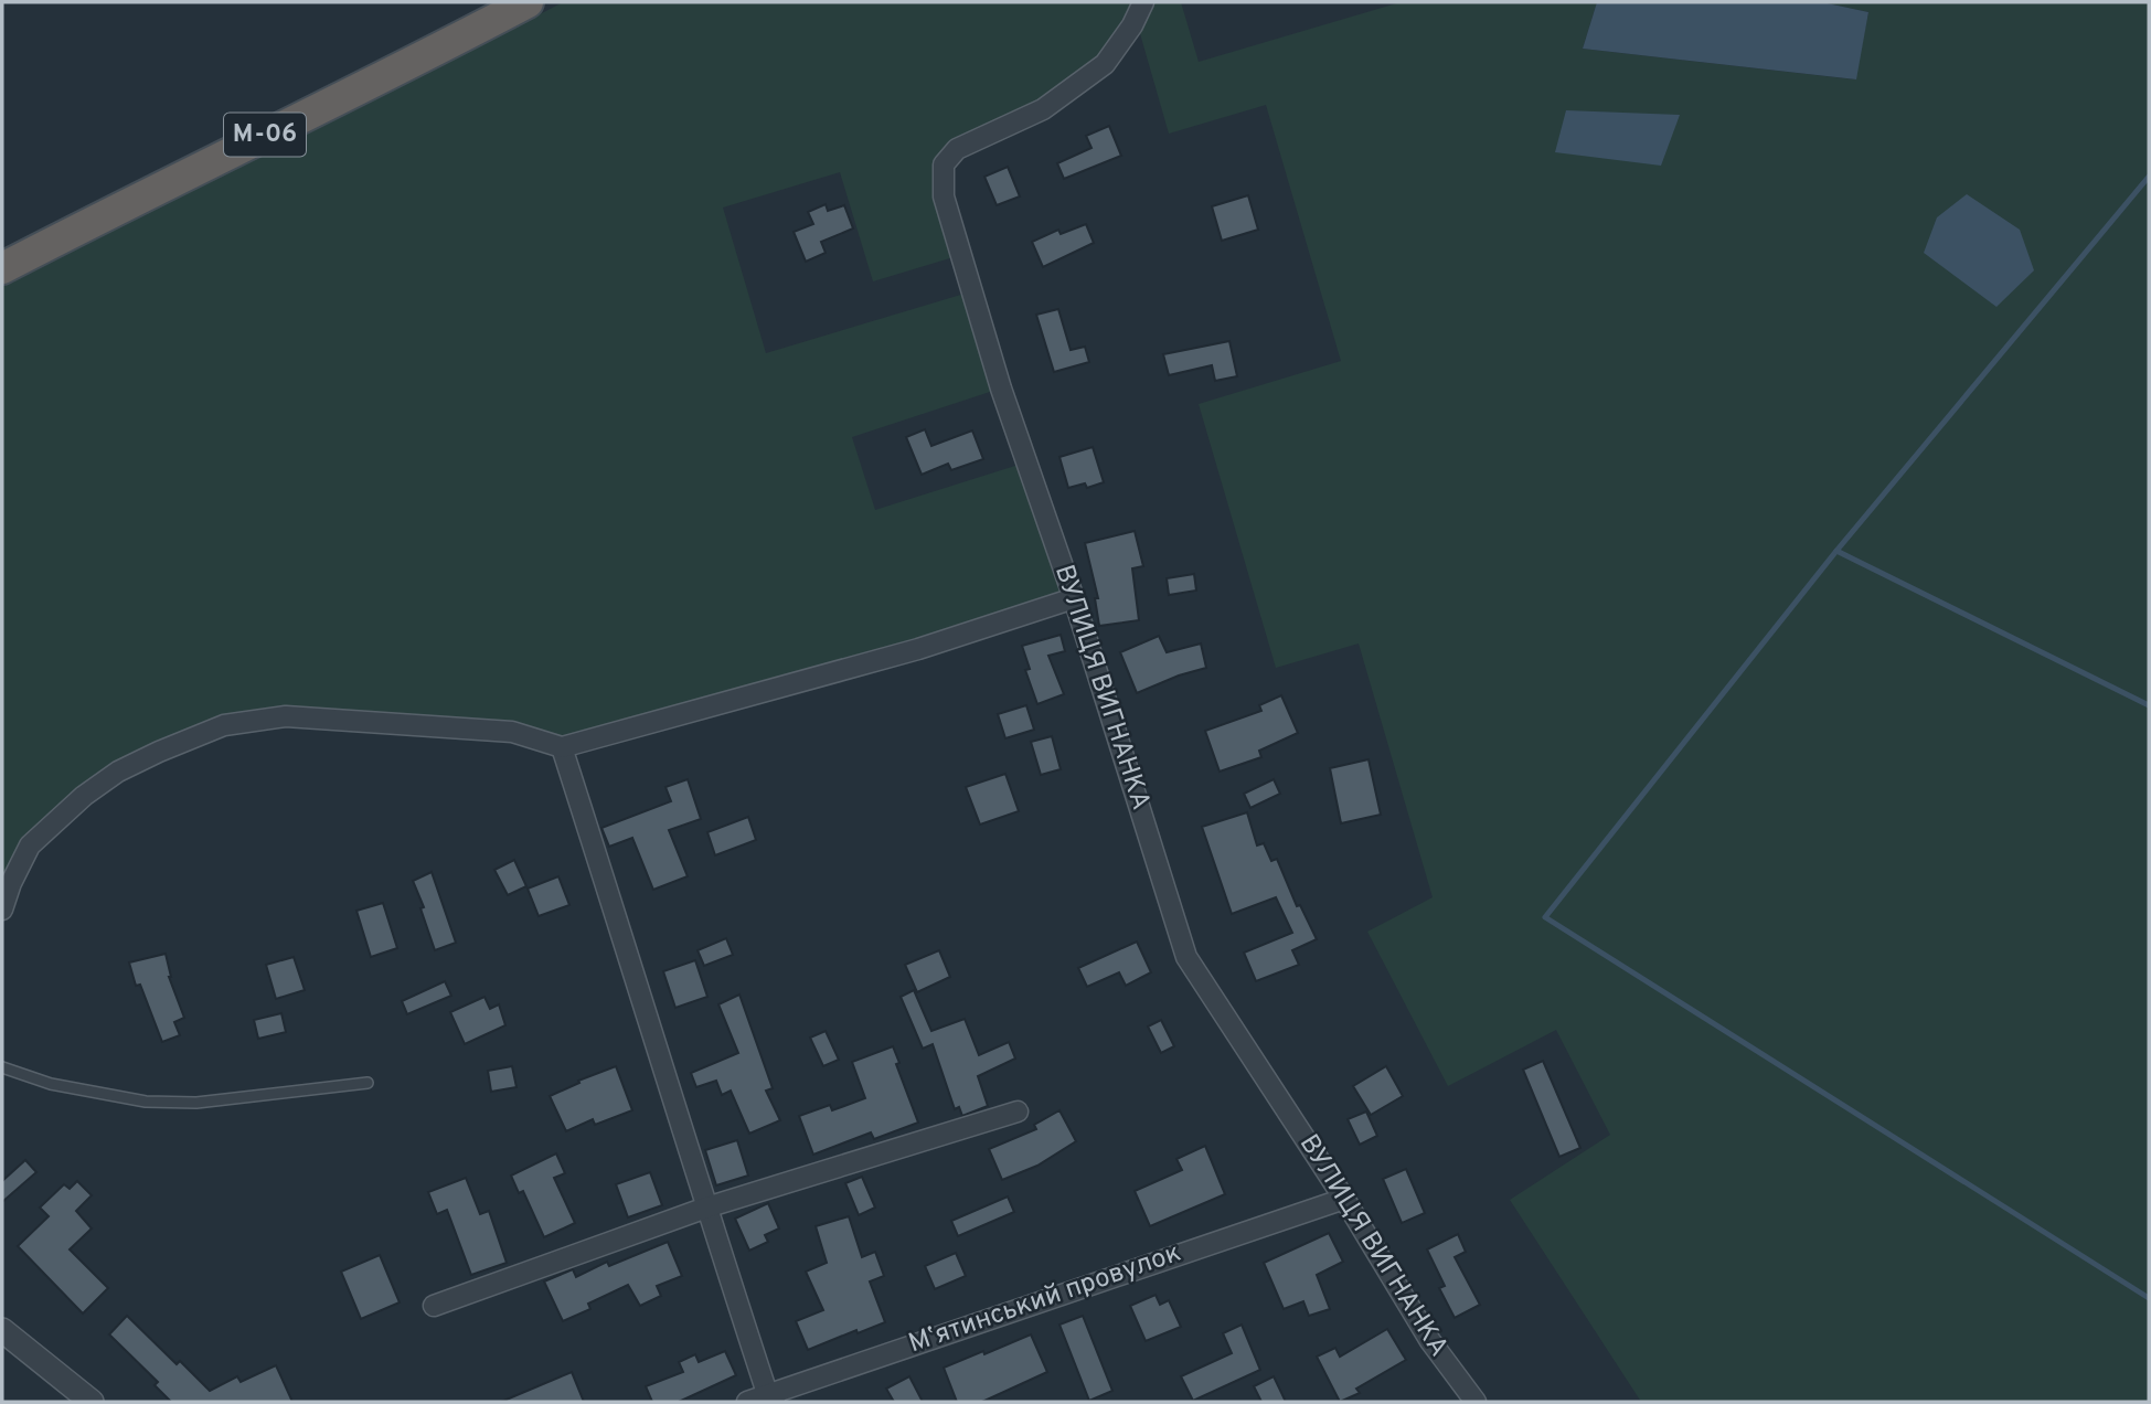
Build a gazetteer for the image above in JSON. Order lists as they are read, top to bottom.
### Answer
{
  "streets": {
    "highway": ["М-06"],
    "street": ["ВУЛИЦЯ ВИГНАНКА", "Мʼятинський провулок"]
  },
  "crossings": [
    ["ВУЛИЦЯ ВИГНАНКА", "Мʼятинський провулок"]
  ]
}
